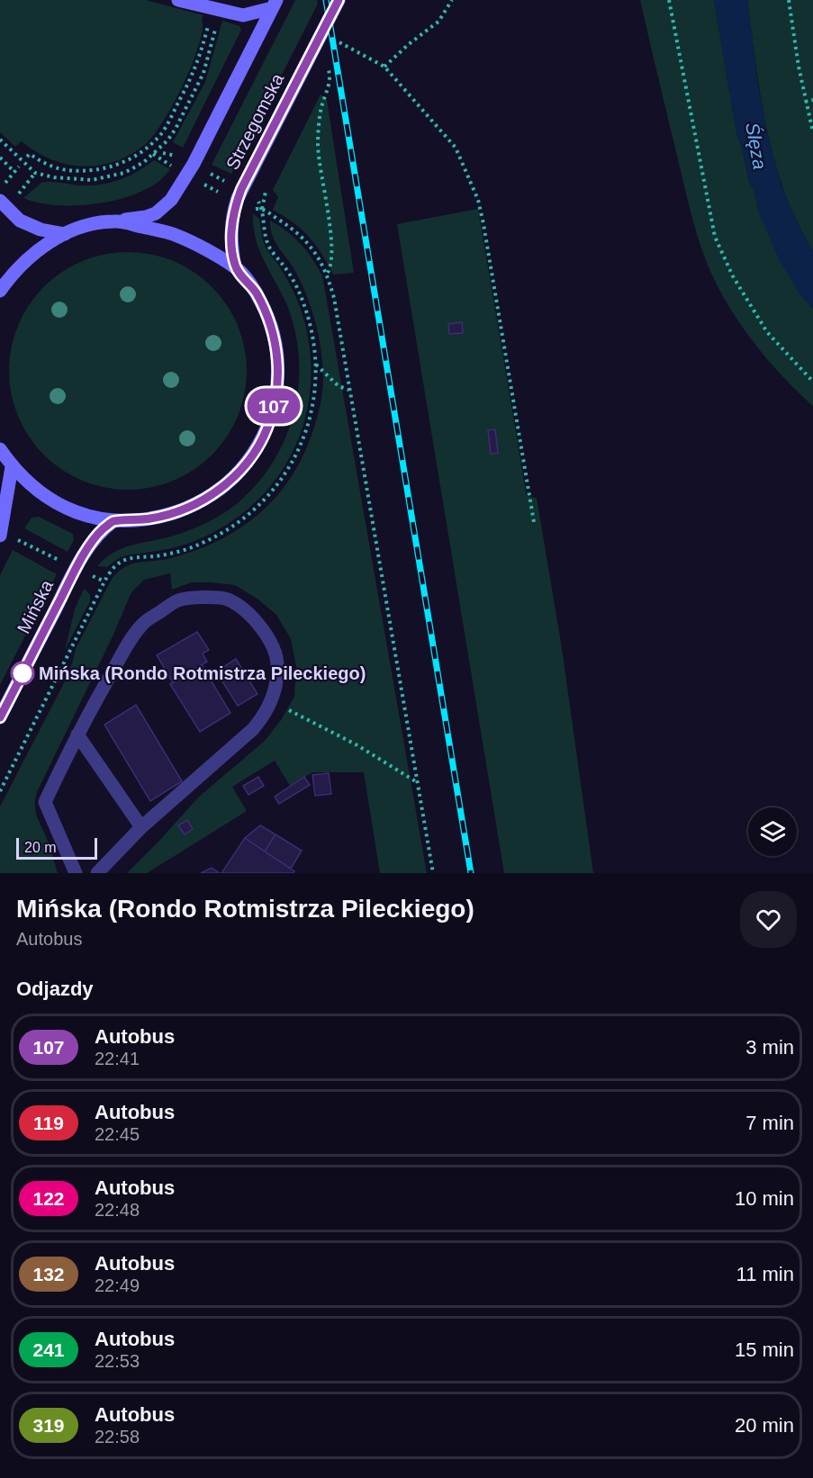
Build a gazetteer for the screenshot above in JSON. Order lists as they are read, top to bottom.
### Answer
{
  "streets": {
    "main road": ["Strzegomska", "Mińska"]
  },
  "water": ["Ślęza"],
  "places": ["Mińska (Rondo Rotmistrza Pileckiego)"],
  "lines": ["bus line 107"],
  "scale_bar": "20 m",
  "page": {
    "on_map": "107",
    "scale": "20 m",
    "heading": [
      ["Mińska (Rondo Rotmistrza Pileckiego)", "Autobus"],
      "Odjazdy"
    ],
    "list": [
      {
        "mark": "107",
        "name": "Autobus",
        "note": "22:41",
        "value": "3 min"
      },
      {
        "mark": "119",
        "name": "Autobus",
        "note": "22:45",
        "value": "7 min"
      },
      {
        "mark": "122",
        "name": "Autobus",
        "note": "22:48",
        "value": "10 min"
      },
      {
        "mark": "132",
        "name": "Autobus",
        "note": "22:49",
        "value": "11 min"
      },
      {
        "mark": "241",
        "name": "Autobus",
        "note": "22:53",
        "value": "15 min"
      },
      {
        "mark": "319",
        "name": "Autobus",
        "note": "22:58",
        "value": "20 min"
      }
    ]
  }
}
